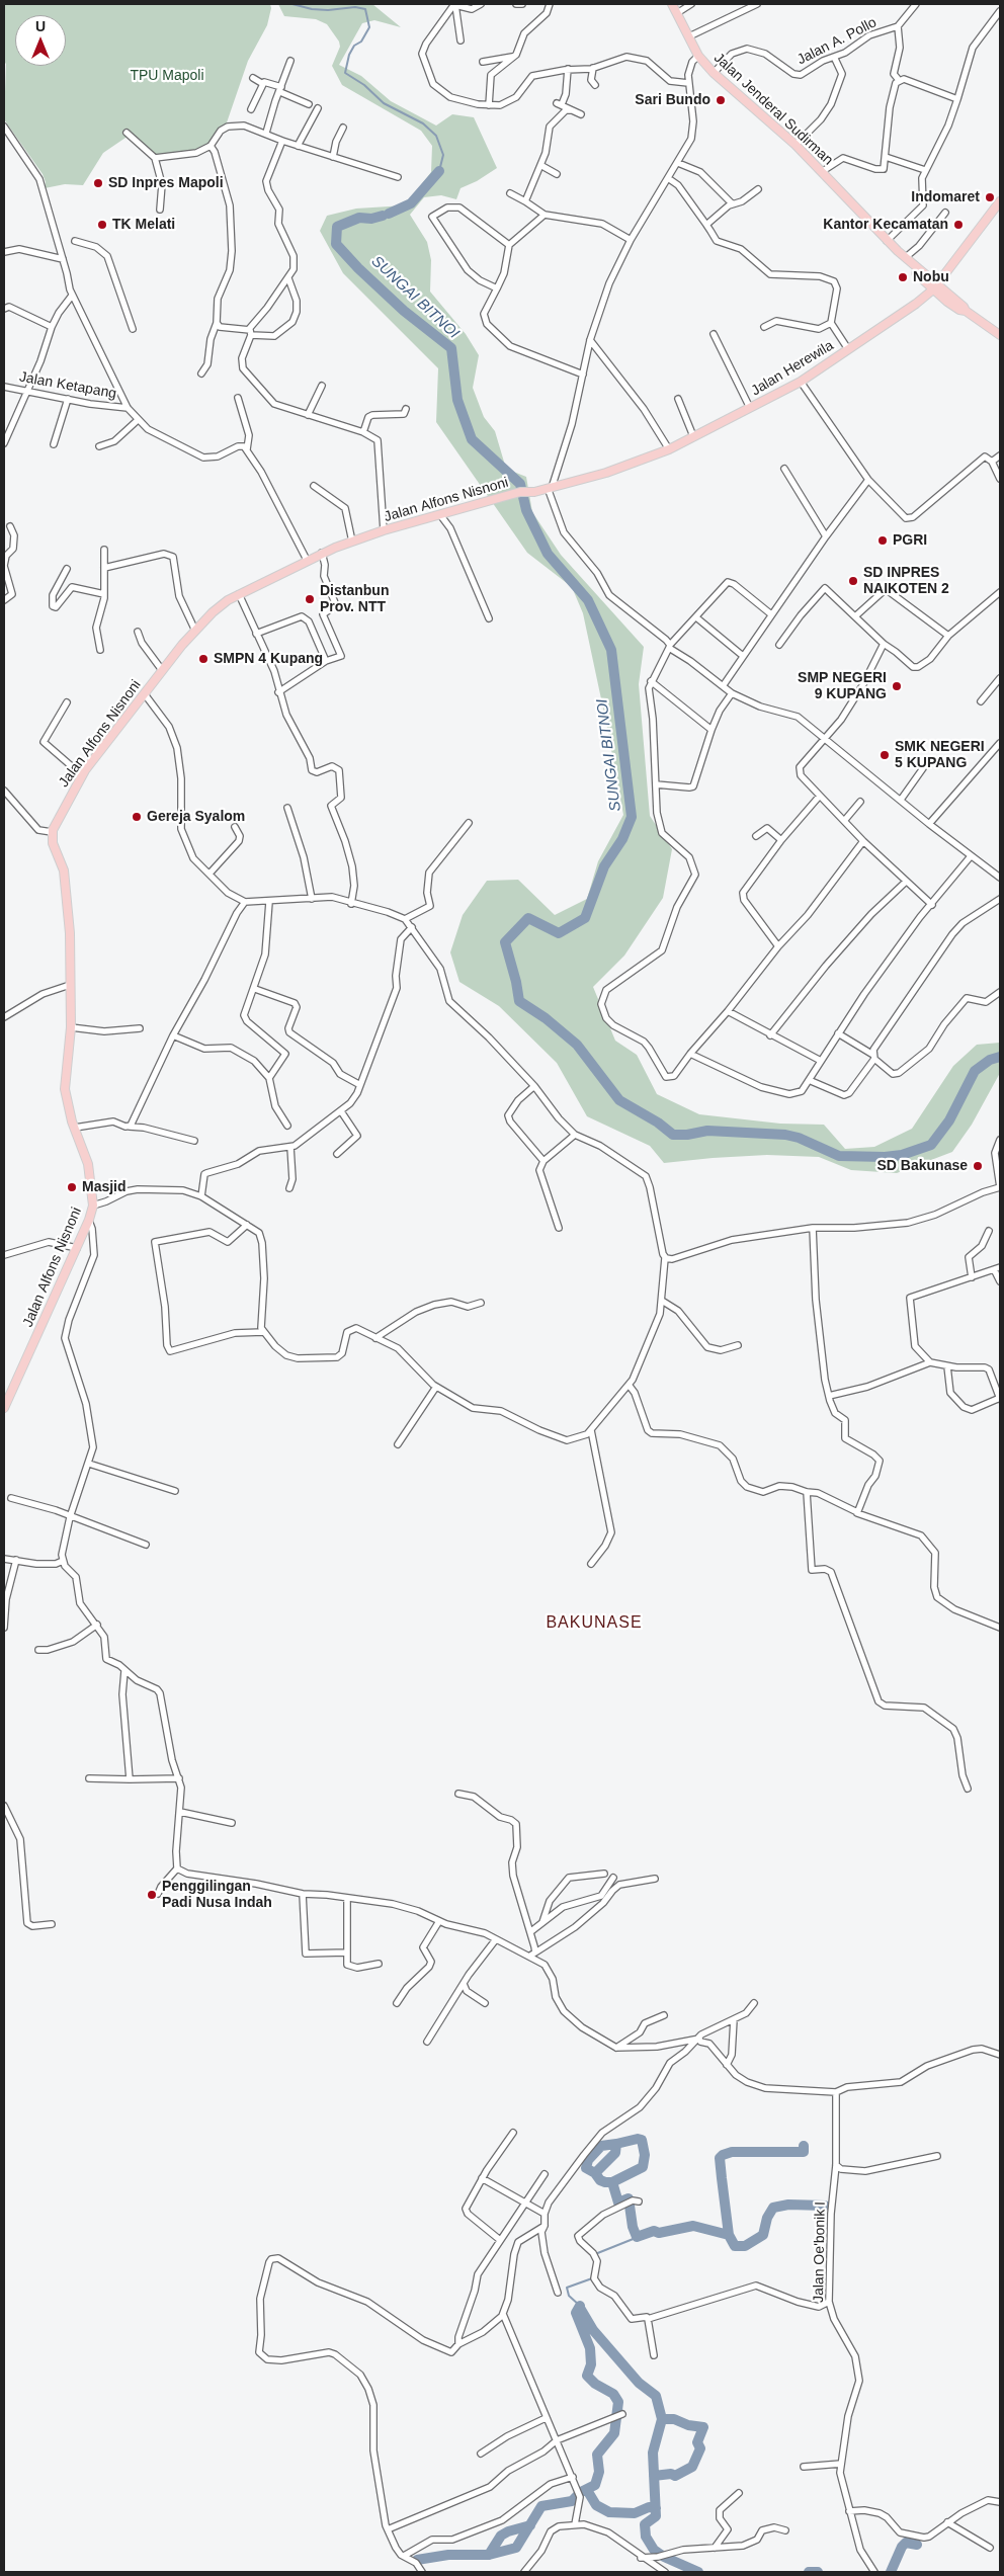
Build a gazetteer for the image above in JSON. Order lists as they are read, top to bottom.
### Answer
{
  "streets": {
    "main road": ["Jalan Jenderal Sudirman", "Jalan Herewila", "Jalan Alfons Nisnoni"],
    "street": ["Jalan A. Pollo", "Jalan Ketapang", "Jalan Oe'bonik I"]
  },
  "crossings": [
    ["Jalan A. Pollo", "Jalan Jenderal Sudirman"],
    ["Jalan Jenderal Sudirman", "Jalan Herewila"],
    ["Jalan Herewila", "Jalan Alfons Nisnoni"]
  ],
  "districts": ["BAKUNASE"],
  "water": ["SUNGAI BITNOI"],
  "parks": ["TPU Mapoli"],
  "places": [
    "Sari Bundo",
    "SD Inpres Mapoli",
    "Indomaret",
    "TK Melati",
    "Kantor Kecamatan",
    "Nobu",
    "PGRI",
    "SD INPRES NAIKOTEN 2",
    "Distanbun Prov. NTT",
    "SMPN 4 Kupang",
    "SMP NEGERI 9 KUPANG",
    "SMK NEGERI 5 KUPANG",
    "Gereja Syalom",
    "SD Bakunase",
    "Masjid",
    "Penggilingan Padi Nusa Indah"
  ],
  "north": "top"
}
